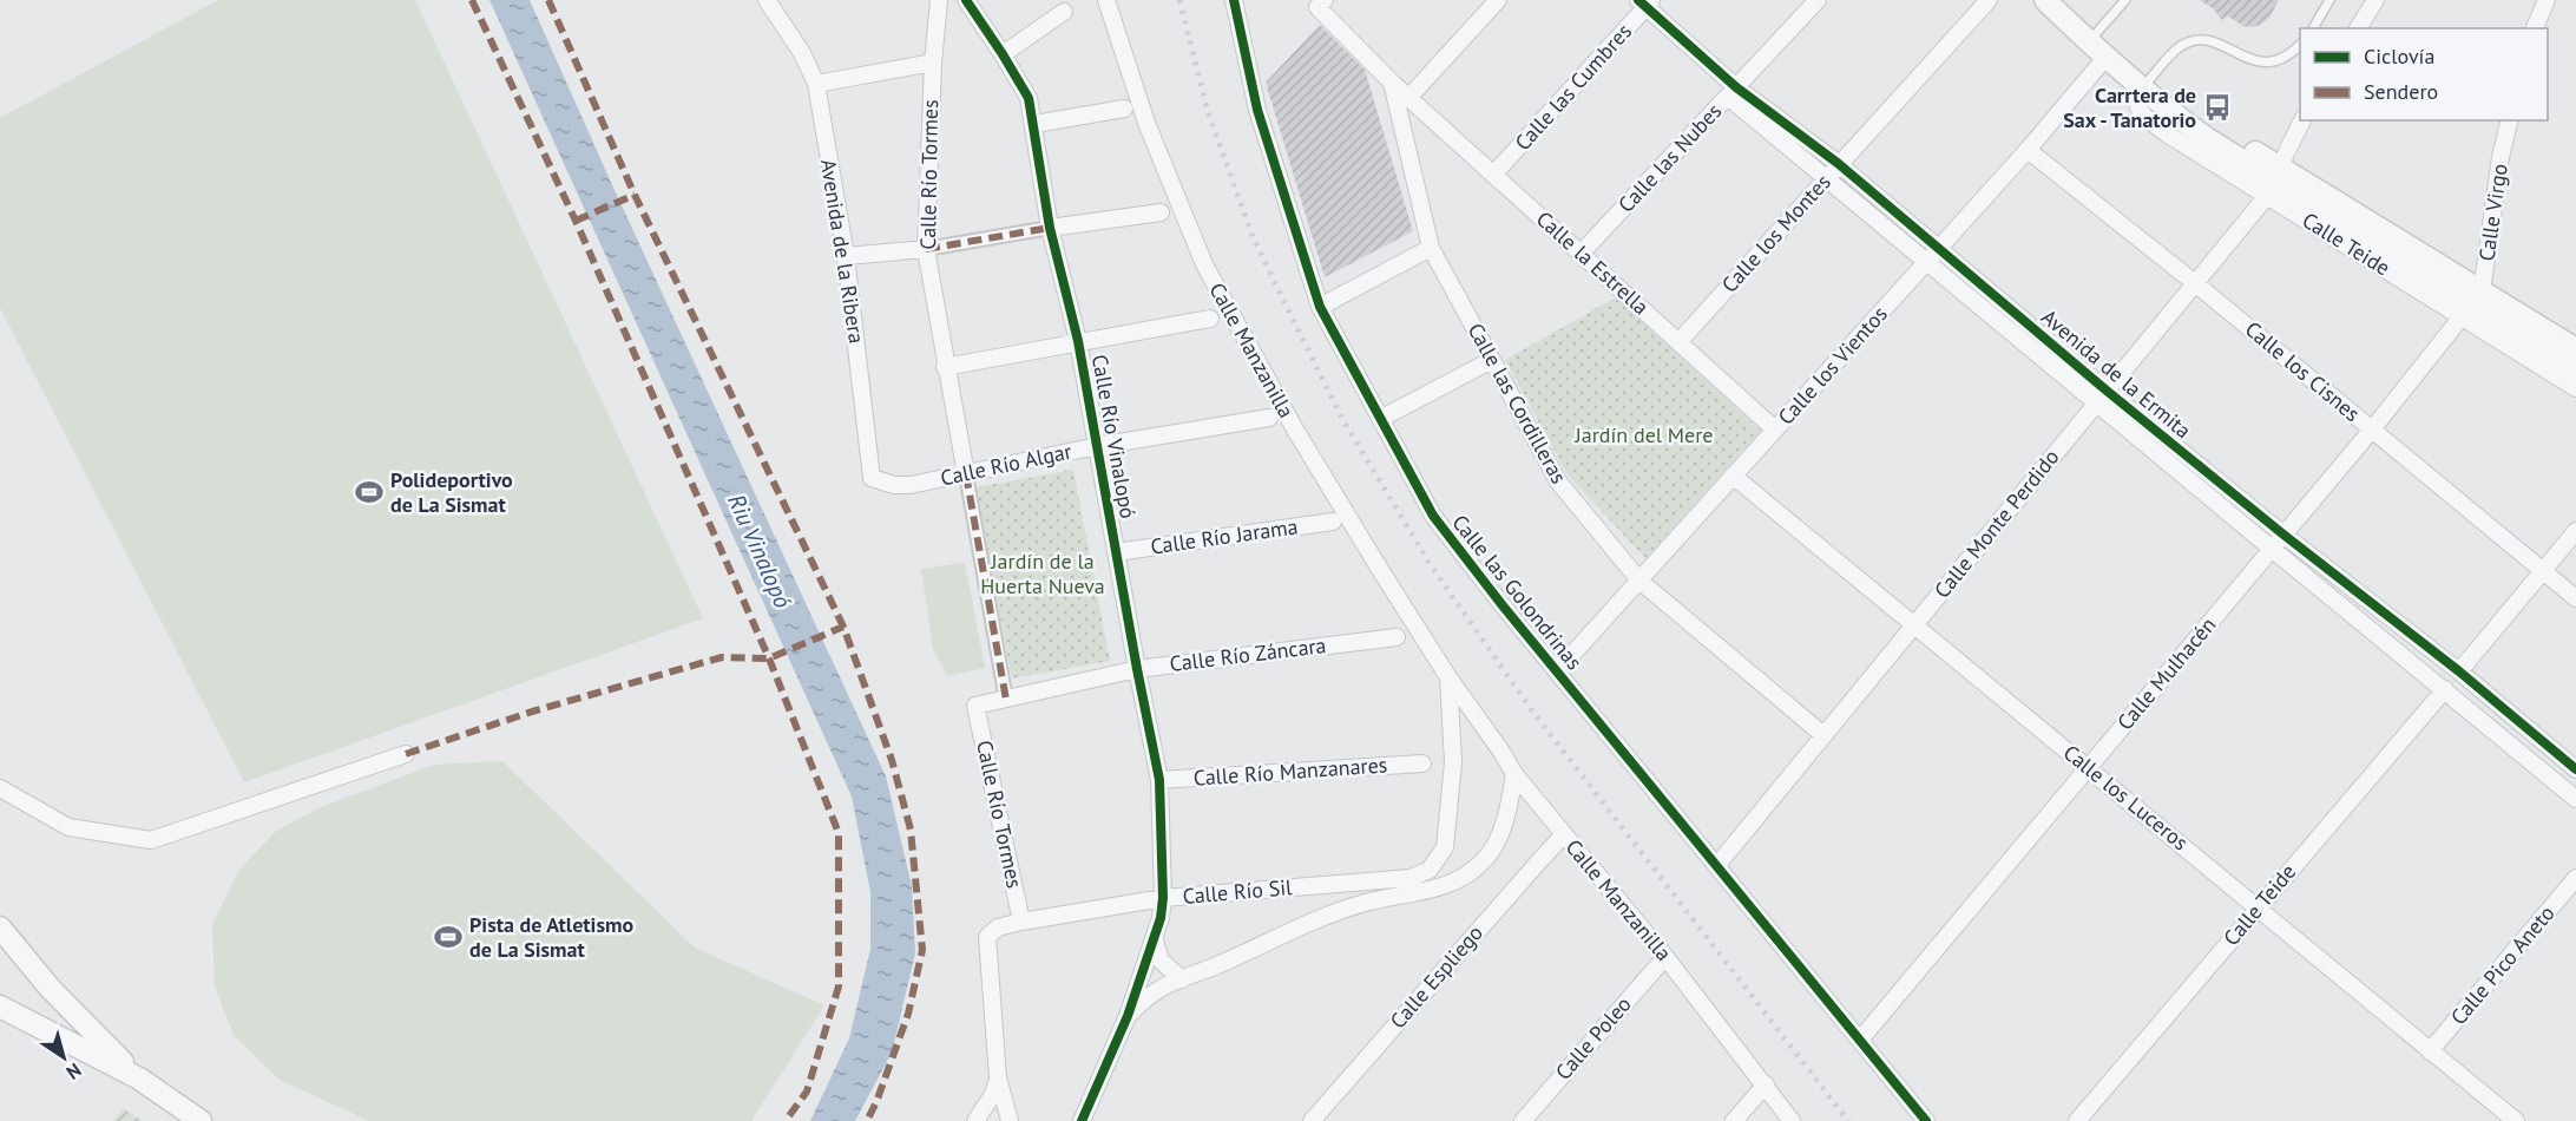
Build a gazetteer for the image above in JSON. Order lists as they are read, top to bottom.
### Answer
{
  "streets": {
    "street": [
      "Calle las Cumbres",
      "Calle las Nubes",
      "Calle Río Tormes",
      "Calle Virgo",
      "Calle los Montes",
      "Calle Teide",
      "Avenida de la Ribera",
      "Calle la Estrella",
      "Calle Manzanilla",
      "Calle los Vientos",
      "Calle los Cisnes",
      "Avenida de la Ermita",
      "Calle las Cordilleras",
      "Calle Río Vinalopó",
      "Calle Río Algar",
      "Calle Monte Perdido",
      "Calle Río Jarama",
      "Calle las Golondrinas",
      "Calle Río Záncara",
      "Calle Mulhacén",
      "Calle Río Manzanares",
      "Calle los Luceros",
      "Calle Río Sil",
      "Calle Pico Aneto",
      "Calle Espliego",
      "Calle Poleo"
    ]
  },
  "crossings": [
    ["Calle las Cumbres", "Calle la Estrella"],
    ["Calle las Cumbres", "Avenida de la Ermita"],
    ["Calle las Nubes", "Calle la Estrella"],
    ["Calle las Nubes", "Avenida de la Ermita"],
    ["Calle Río Tormes", "Calle Río Algar"],
    ["Calle Río Tormes", "Calle Río Záncara"],
    ["Calle Río Tormes", "Calle Río Sil"],
    ["Calle Virgo", "Calle Teide"],
    ["Calle Virgo", "Calle Mulhacén"],
    ["Calle los Montes", "Calle la Estrella"],
    ["Calle los Montes", "Avenida de la Ermita"],
    ["Calle Teide", "Avenida de la Ermita"],
    ["Calle Teide", "Calle Monte Perdido"],
    ["Calle Teide", "Calle Mulhacén"],
    ["Calle Teide", "Calle los Luceros"],
    ["Avenida de la Ribera", "Calle Río Algar"],
    ["Calle la Estrella", "Calle los Vientos"],
    ["Calle Manzanilla", "Calle Río Sil"],
    ["Calle Manzanilla", "Calle Espliego"],
    ["Calle Manzanilla", "Calle Poleo"],
    ["Calle los Vientos", "Calle los Cisnes"],
    ["Calle los Vientos", "Avenida de la Ermita"],
    ["Calle los Vientos", "Calle las Cordilleras"],
    ["Calle los Vientos", "Calle las Golondrinas"],
    ["Calle los Vientos", "Calle los Luceros"],
    ["Calle los Cisnes", "Calle Monte Perdido"],
    ["Calle los Cisnes", "Calle Mulhacén"],
    ["Avenida de la Ermita", "Calle Monte Perdido"],
    ["Avenida de la Ermita", "Calle Mulhacén"],
    ["Calle las Cordilleras", "Calle Monte Perdido"],
    ["Calle Río Vinalopó", "Calle Río Algar"],
    ["Calle Río Vinalopó", "Calle Río Jarama"],
    ["Calle Río Vinalopó", "Calle Río Záncara"],
    ["Calle Río Vinalopó", "Calle Río Manzanares"],
    ["Calle Río Vinalopó", "Calle Río Sil"],
    ["Calle Monte Perdido", "Calle las Golondrinas"],
    ["Calle Monte Perdido", "Calle los Luceros"],
    ["Calle las Golondrinas", "Calle Mulhacén"],
    ["Calle Mulhacén", "Calle los Luceros"],
    ["Calle los Luceros", "Calle Pico Aneto"]
  ],
  "water": ["Riu Vinalopó"],
  "parks": ["Jardín del Mere", "Jardín de la Huerta Nueva"],
  "places": {
    "bus stop": ["Carrtera de Sax - Tanatorio"],
    "sports": ["Polideportivo de La Sismat", "Pista de Atletismo de La Sismat"]
  },
  "legend": ["Ciclovía", "Sendero"],
  "north": "bottom right"
}
